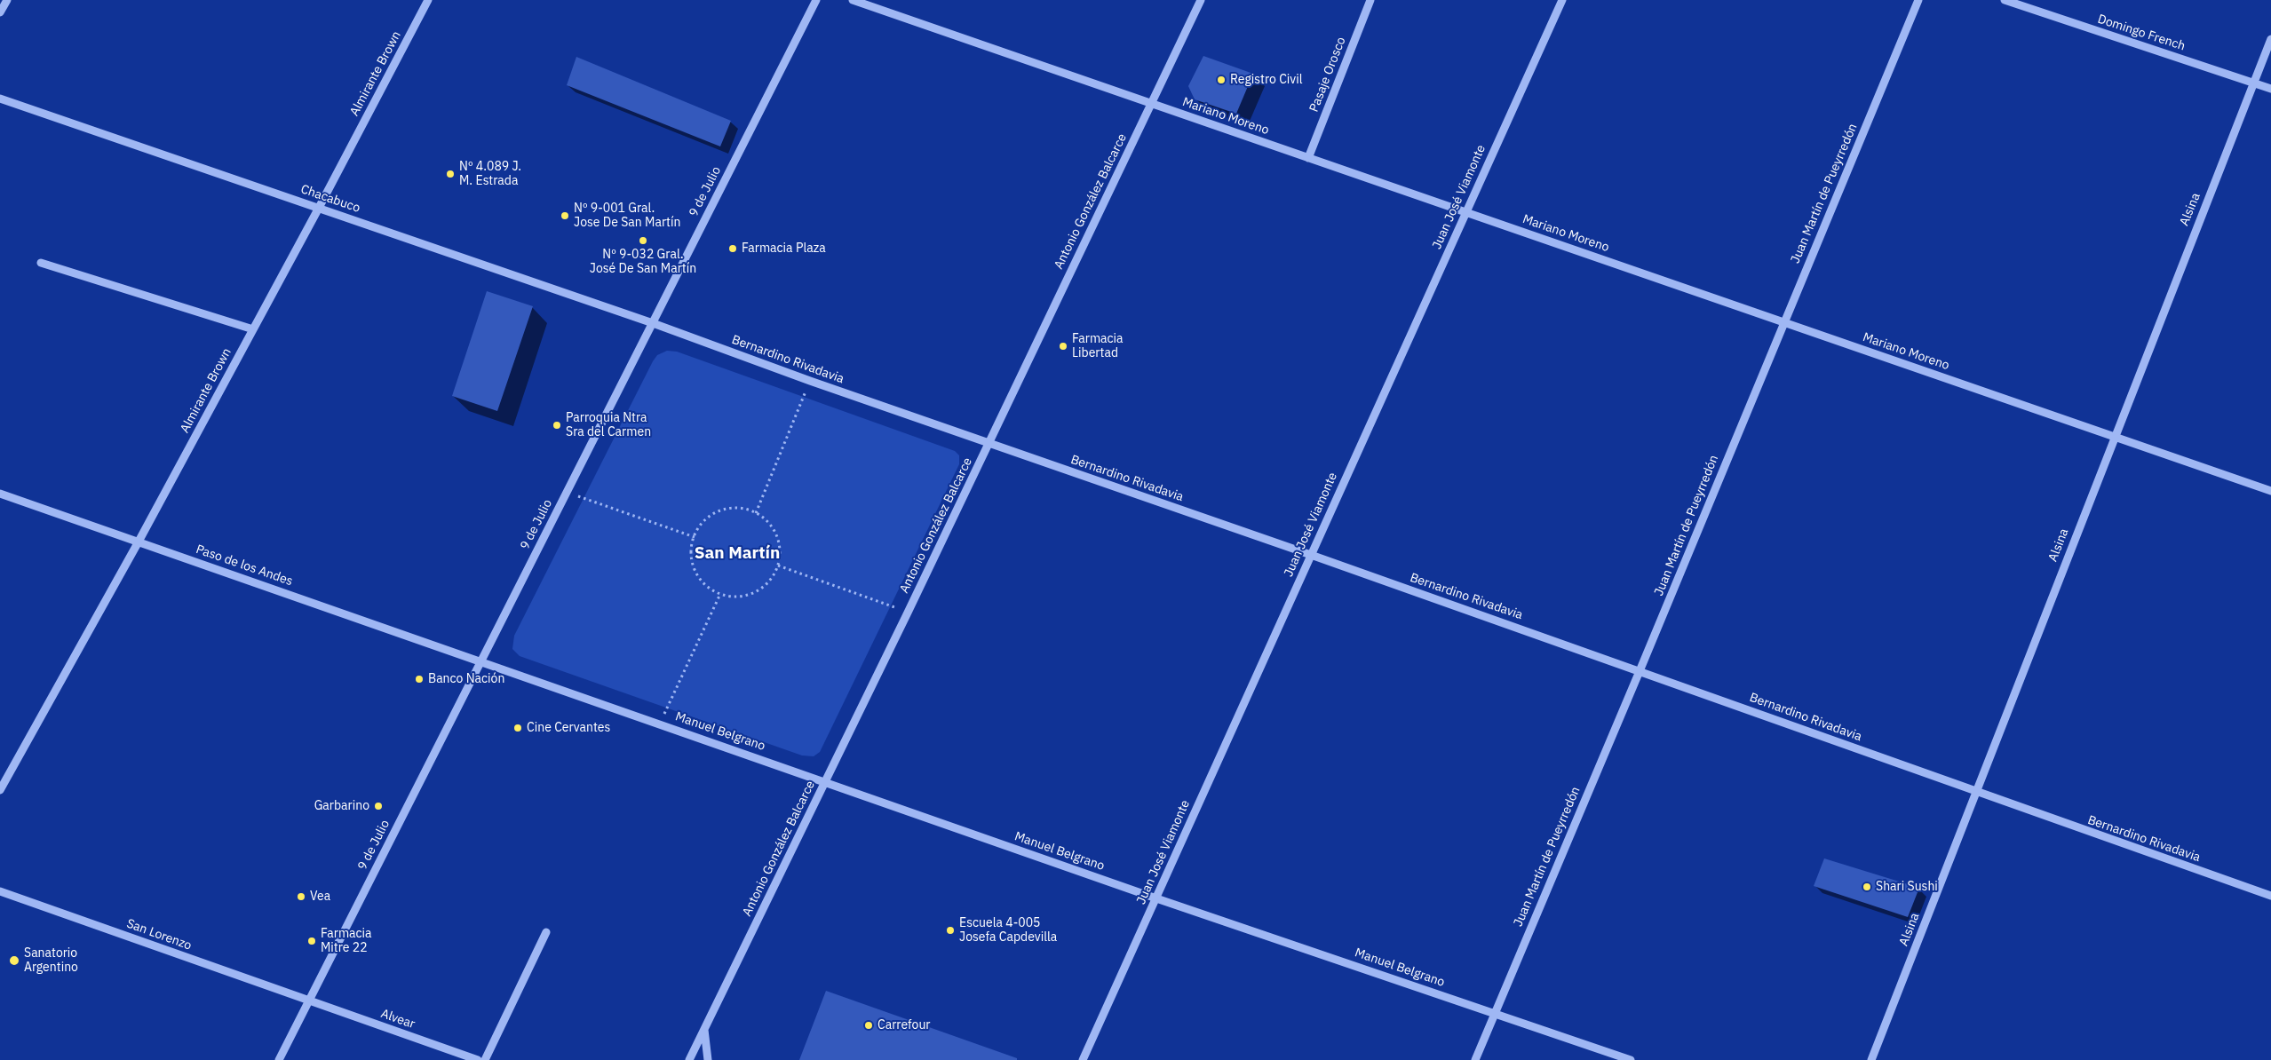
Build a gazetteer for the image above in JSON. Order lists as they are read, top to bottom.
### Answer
{
  "streets": {
    "street": [
      "Domingo French",
      "Almirante Brown",
      "Pasaje Orosco",
      "Mariano Moreno",
      "9 de Julio",
      "Juan Martín de Pueyrredón",
      "Juan José Viamonte",
      "Chacabuco",
      "Antonio González Balcarce",
      "Alsina",
      "Bernardino Rivadavia",
      "Paso de los Andes",
      "Manuel Belgrano",
      "San Lorenzo",
      "Alvear"
    ]
  },
  "crossings": [
    ["Domingo French", "Alsina"],
    ["Almirante Brown", "Chacabuco"],
    ["Almirante Brown", "Paso de los Andes"],
    ["Pasaje Orosco", "Mariano Moreno"],
    ["Mariano Moreno", "Juan Martín de Pueyrredón"],
    ["Mariano Moreno", "Juan José Viamonte"],
    ["Mariano Moreno", "Antonio González Balcarce"],
    ["Mariano Moreno", "Alsina"],
    ["9 de Julio", "Chacabuco"],
    ["9 de Julio", "Bernardino Rivadavia"],
    ["9 de Julio", "Paso de los Andes"],
    ["9 de Julio", "Manuel Belgrano"],
    ["9 de Julio", "San Lorenzo"],
    ["9 de Julio", "Alvear"],
    ["Juan Martín de Pueyrredón", "Bernardino Rivadavia"],
    ["Juan Martín de Pueyrredón", "Manuel Belgrano"],
    ["Juan José Viamonte", "Bernardino Rivadavia"],
    ["Juan José Viamonte", "Manuel Belgrano"],
    ["Chacabuco", "Bernardino Rivadavia"],
    ["Antonio González Balcarce", "Bernardino Rivadavia"],
    ["Antonio González Balcarce", "Manuel Belgrano"],
    ["Alsina", "Bernardino Rivadavia"],
    ["Paso de los Andes", "Manuel Belgrano"],
    ["San Lorenzo", "Alvear"]
  ],
  "districts": ["San Martín"],
  "places": [
    "Registro Civil",
    "Nº 4.089 J. M. Estrada",
    "Nº 9-001 Gral. Jose De San Martín",
    "Nº 9-032 Gral. José De San Martín",
    "Farmacia Plaza",
    "Farmacia Libertad",
    "Parroquia Ntra Sra del Carmen",
    "Banco Nación",
    "Cine Cervantes",
    "Garbarino",
    "Shari Sushi",
    "Vea",
    "Escuela 4-005 Josefa Capdevilla",
    "Farmacia Mitre 22",
    "Sanatorio Argentino",
    "Carrefour"
  ]
}
